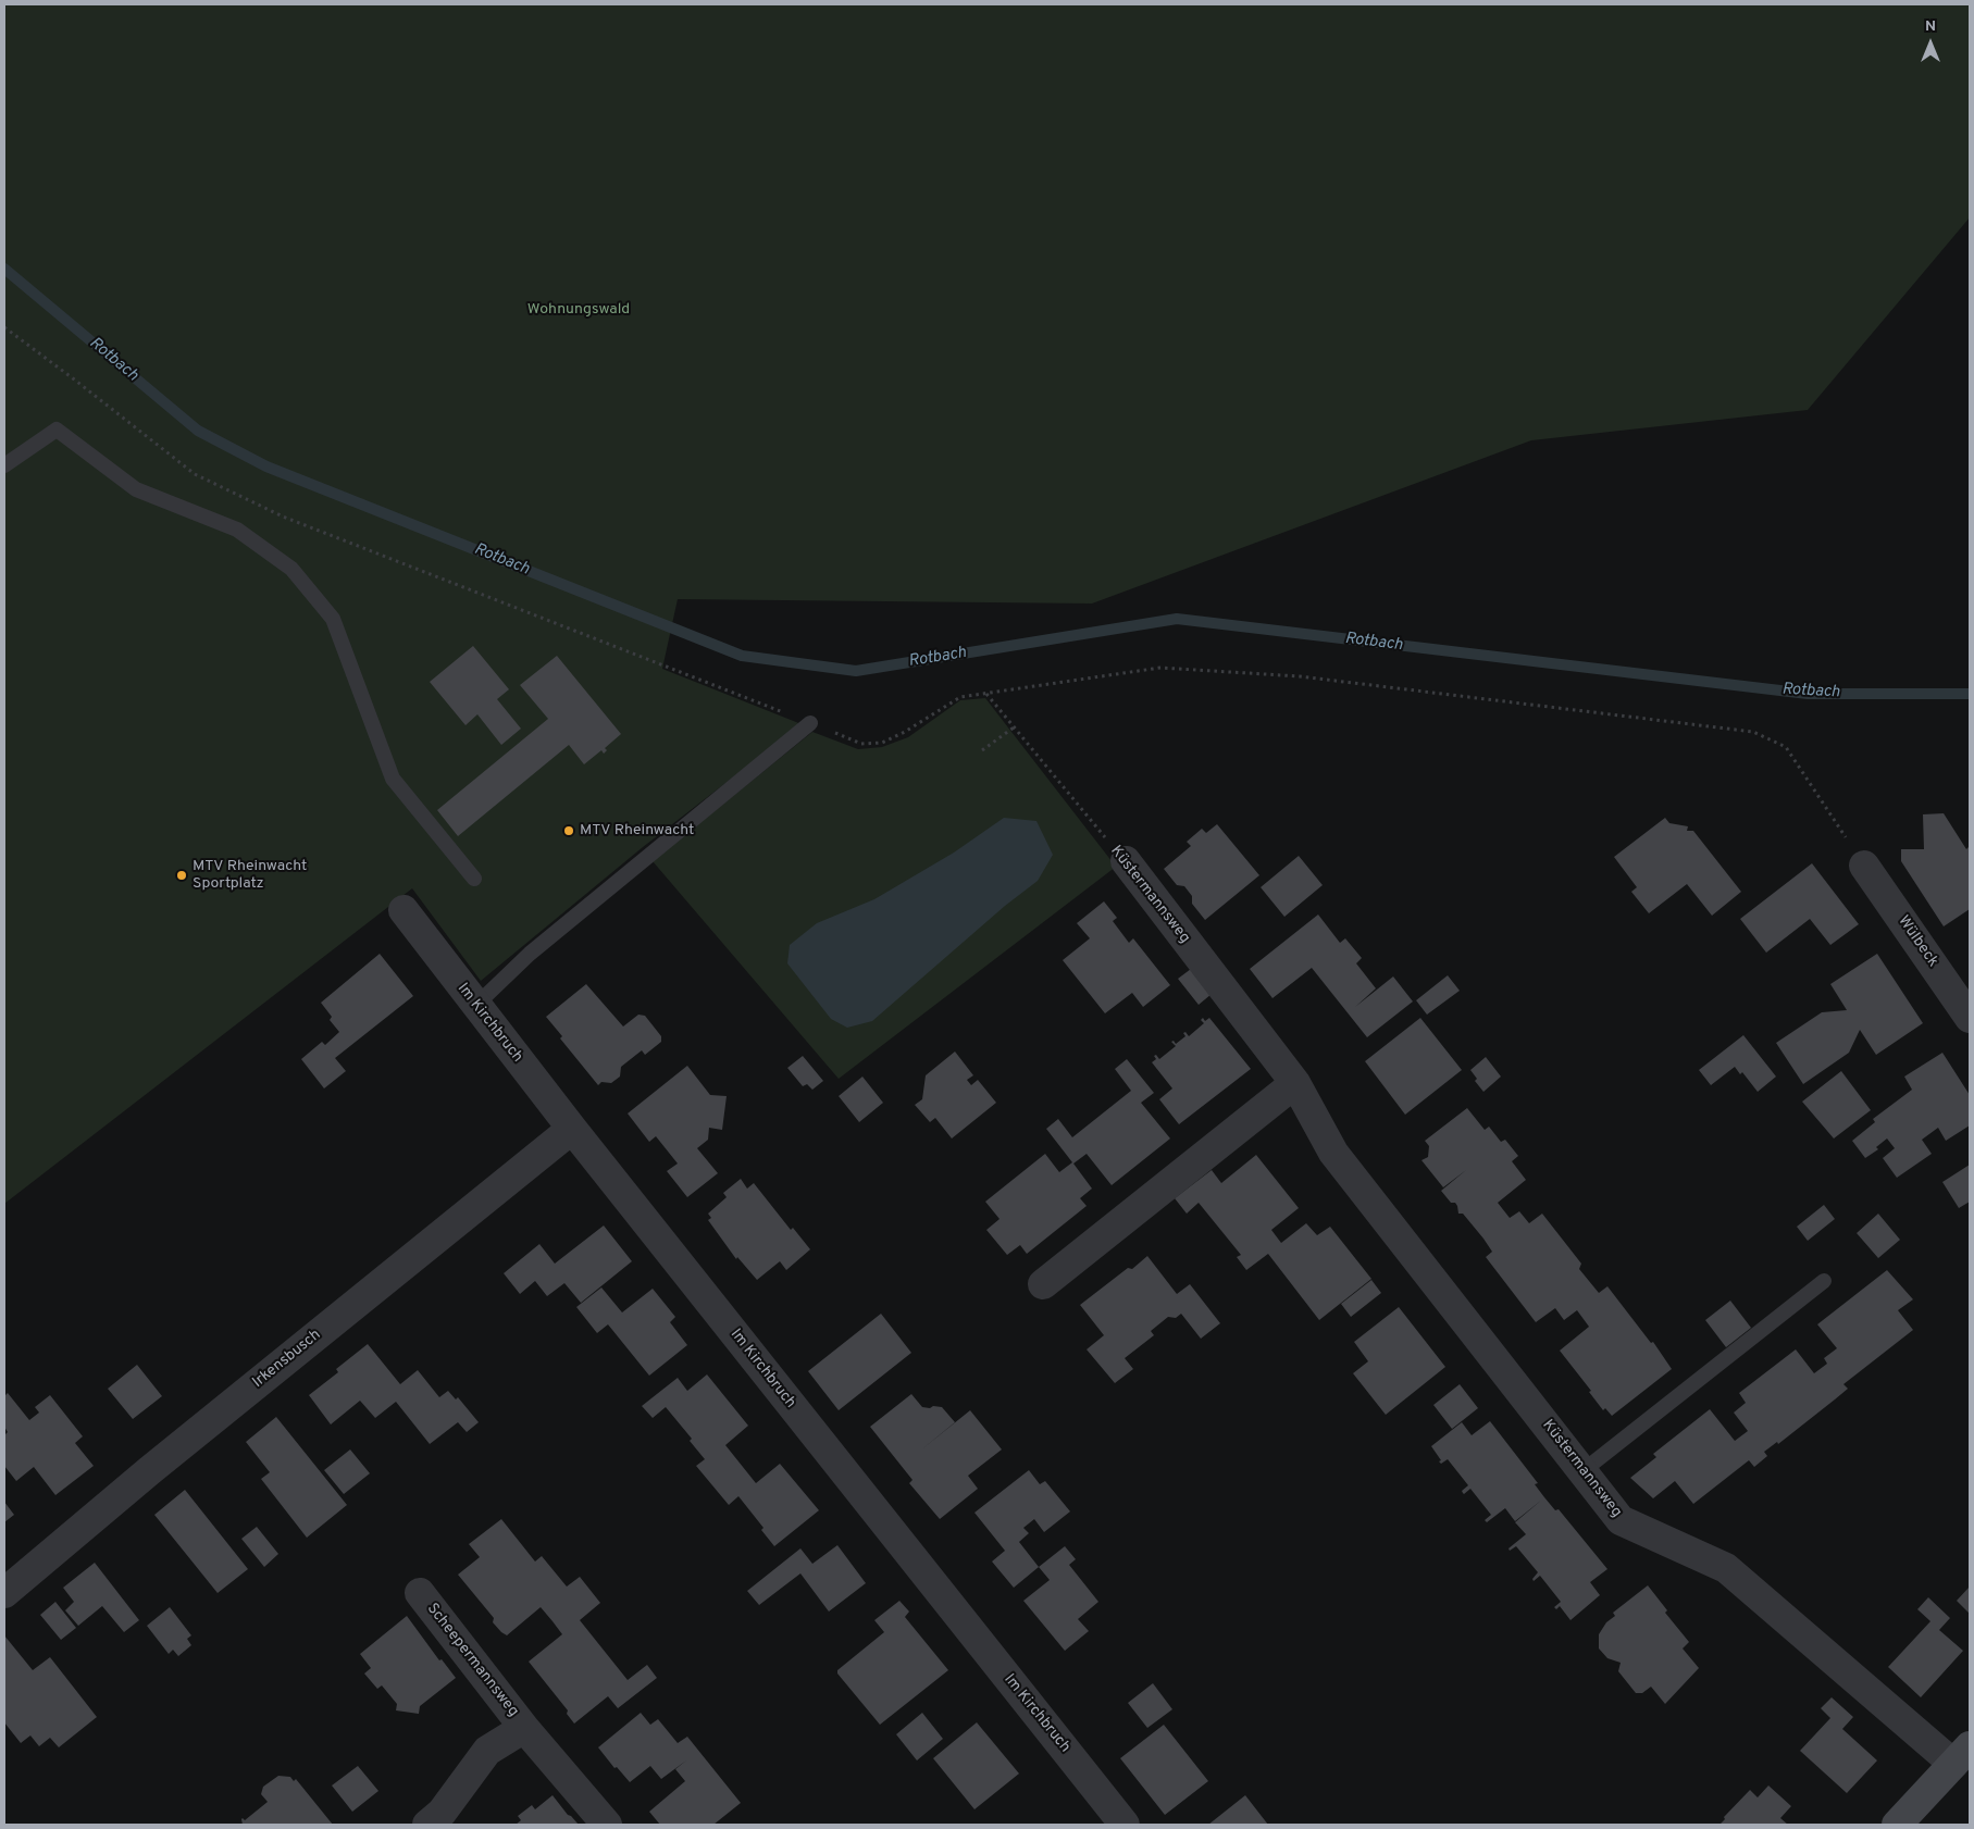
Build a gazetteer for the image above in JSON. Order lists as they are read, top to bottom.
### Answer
{
  "streets": {
    "street": [
      "Küstermannsweg",
      "Wülbeck",
      "Im Kirchbruch",
      "Irkensbusch",
      "Scheepermannsweg"
    ]
  },
  "crossings": [
    ["Im Kirchbruch", "Irkensbusch"]
  ],
  "water": ["Rotbach"],
  "parks": ["Wohnungswald"],
  "places": ["MTV Rheinwacht", "MTV Rheinwacht Sportplatz"],
  "north": "top"
}
